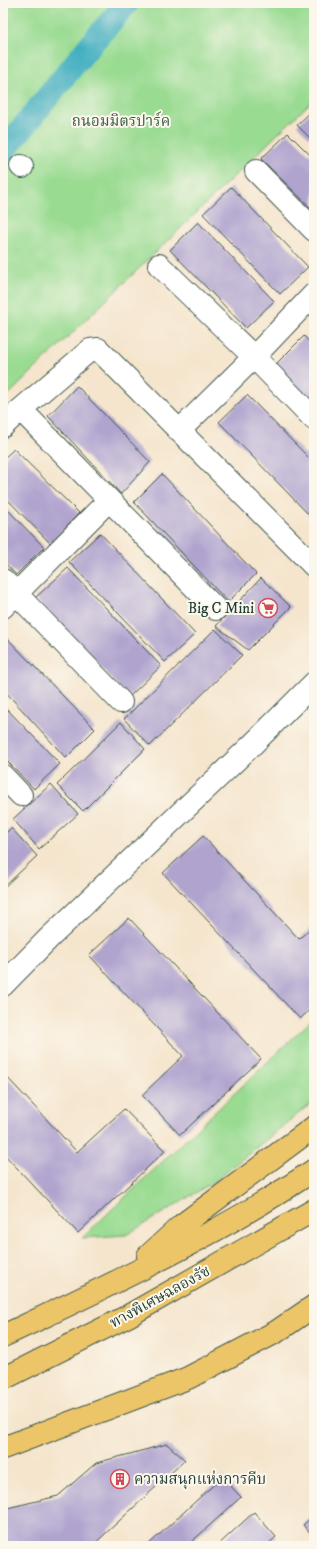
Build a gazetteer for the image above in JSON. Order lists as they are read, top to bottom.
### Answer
{
  "streets": {
    "highway": ["ทางพิเศษฉลองรัช"]
  },
  "parks": ["ถนอมมิตรปาร์ค"],
  "places": {
    "supermarket": ["Big C Mini"],
    "building": ["ความสนุกแห่งการคีบ"]
  }
}
